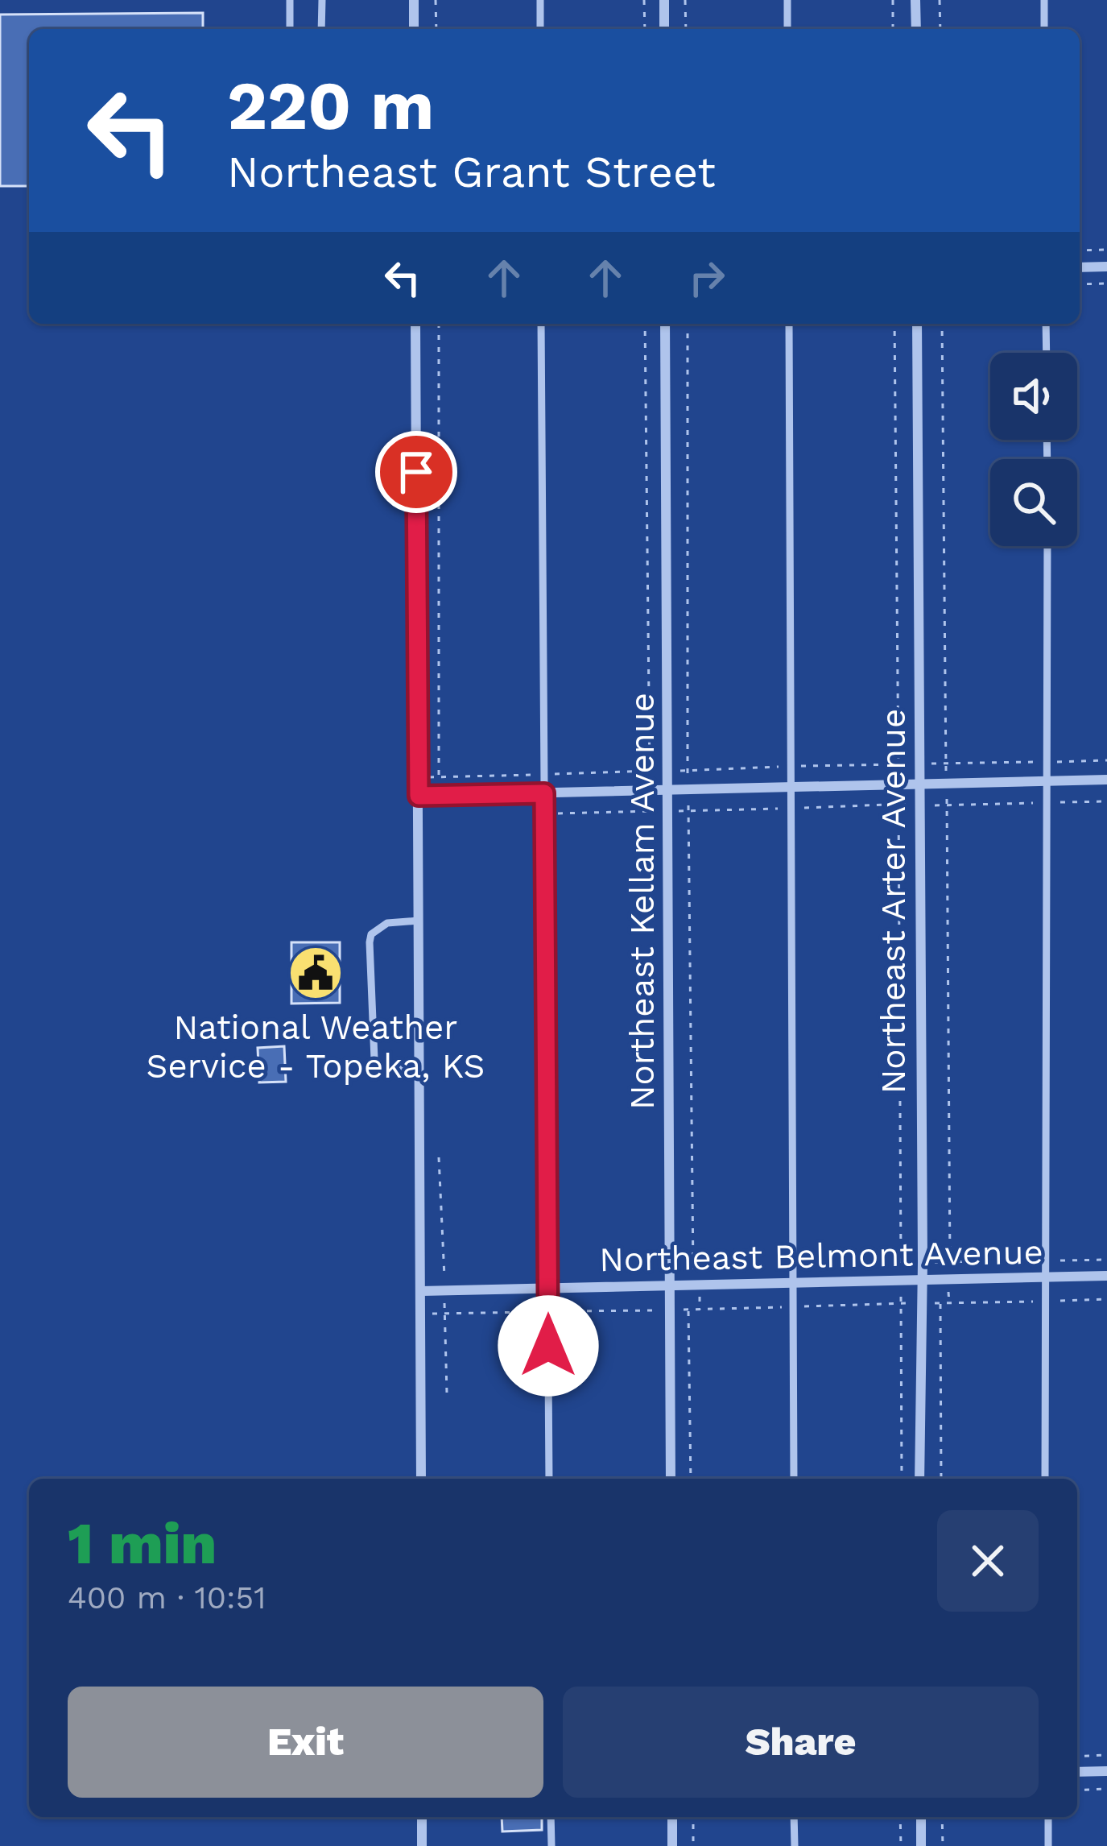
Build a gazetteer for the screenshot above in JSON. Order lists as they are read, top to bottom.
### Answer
{
  "streets": {
    "street": ["Northeast Kellam Avenue", "Northeast Arter Avenue", "Northeast Belmont Avenue"]
  },
  "crossings": [
    ["Northeast Kellam Avenue", "Northeast Belmont Avenue"],
    ["Northeast Arter Avenue", "Northeast Belmont Avenue"]
  ],
  "places": {
    "public building": ["National Weather Service - Topeka, KS"]
  },
  "page": {
    "turn": ["220 m", "Northeast Grant Street"],
    "heading": ["1 min", "400 m · 10:51"],
    "buttons": ["Exit", "Share"]
  }
}
